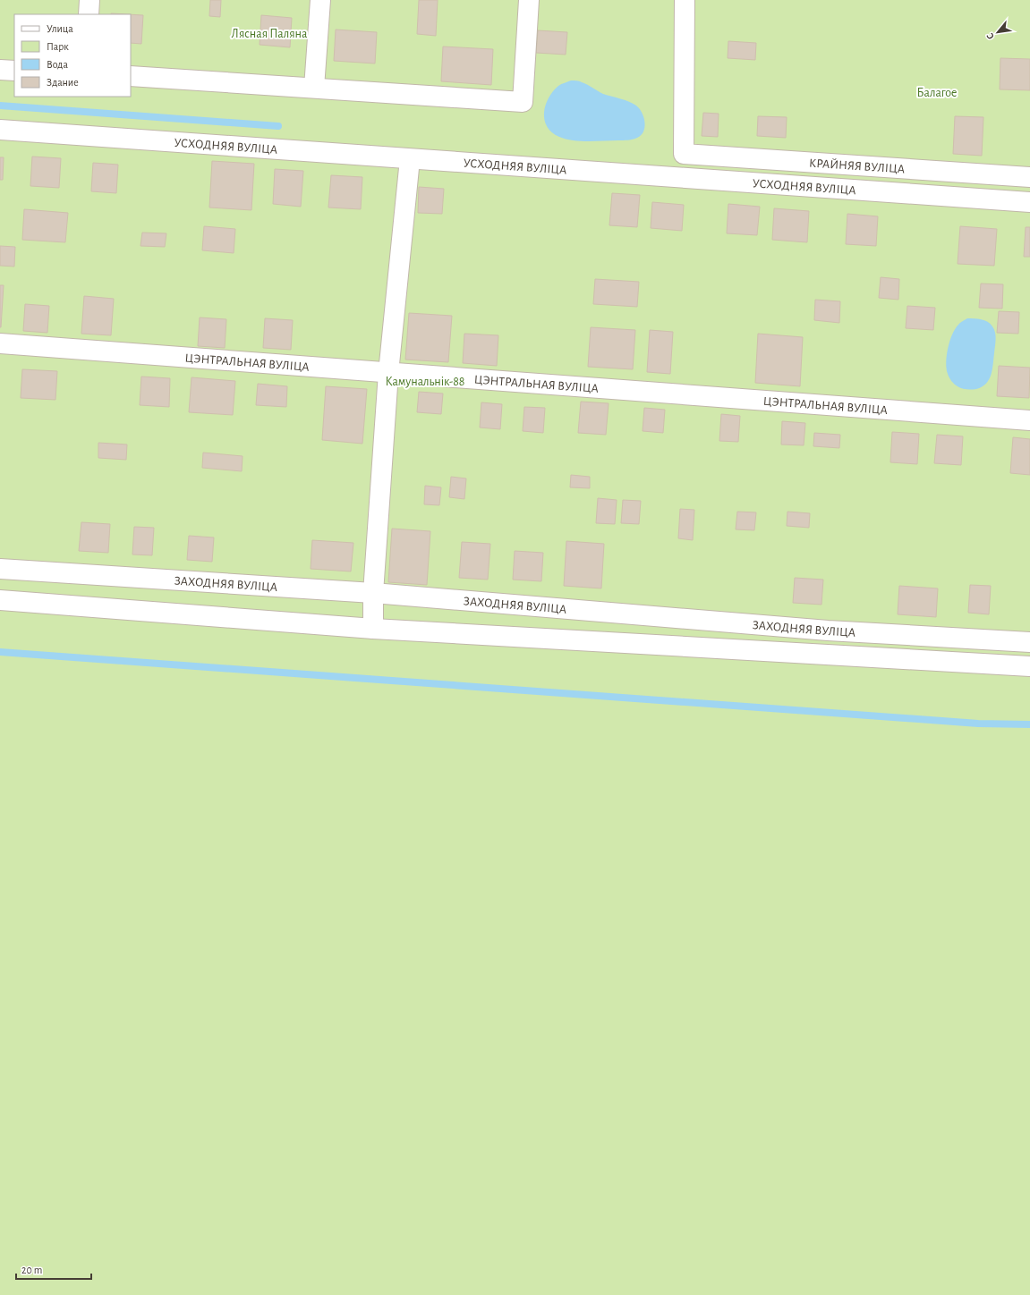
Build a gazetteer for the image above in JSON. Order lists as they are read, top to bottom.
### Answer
{
  "streets": {
    "street": [
      "УСХОДНЯЯ ВУЛІЦА",
      "КРАЙНЯЯ ВУЛІЦА",
      "ЦЭНТРАЛЬНАЯ ВУЛІЦА",
      "ЗАХОДНЯЯ ВУЛІЦА"
    ]
  },
  "parks": ["Лясная Паляна", "Балагое", "Камунальнік-88"],
  "legend": [
    "Улица",
    "Парк",
    "Вода",
    "Здание"
  ],
  "scale_bar": "20 m",
  "north": "bottom left"
}
